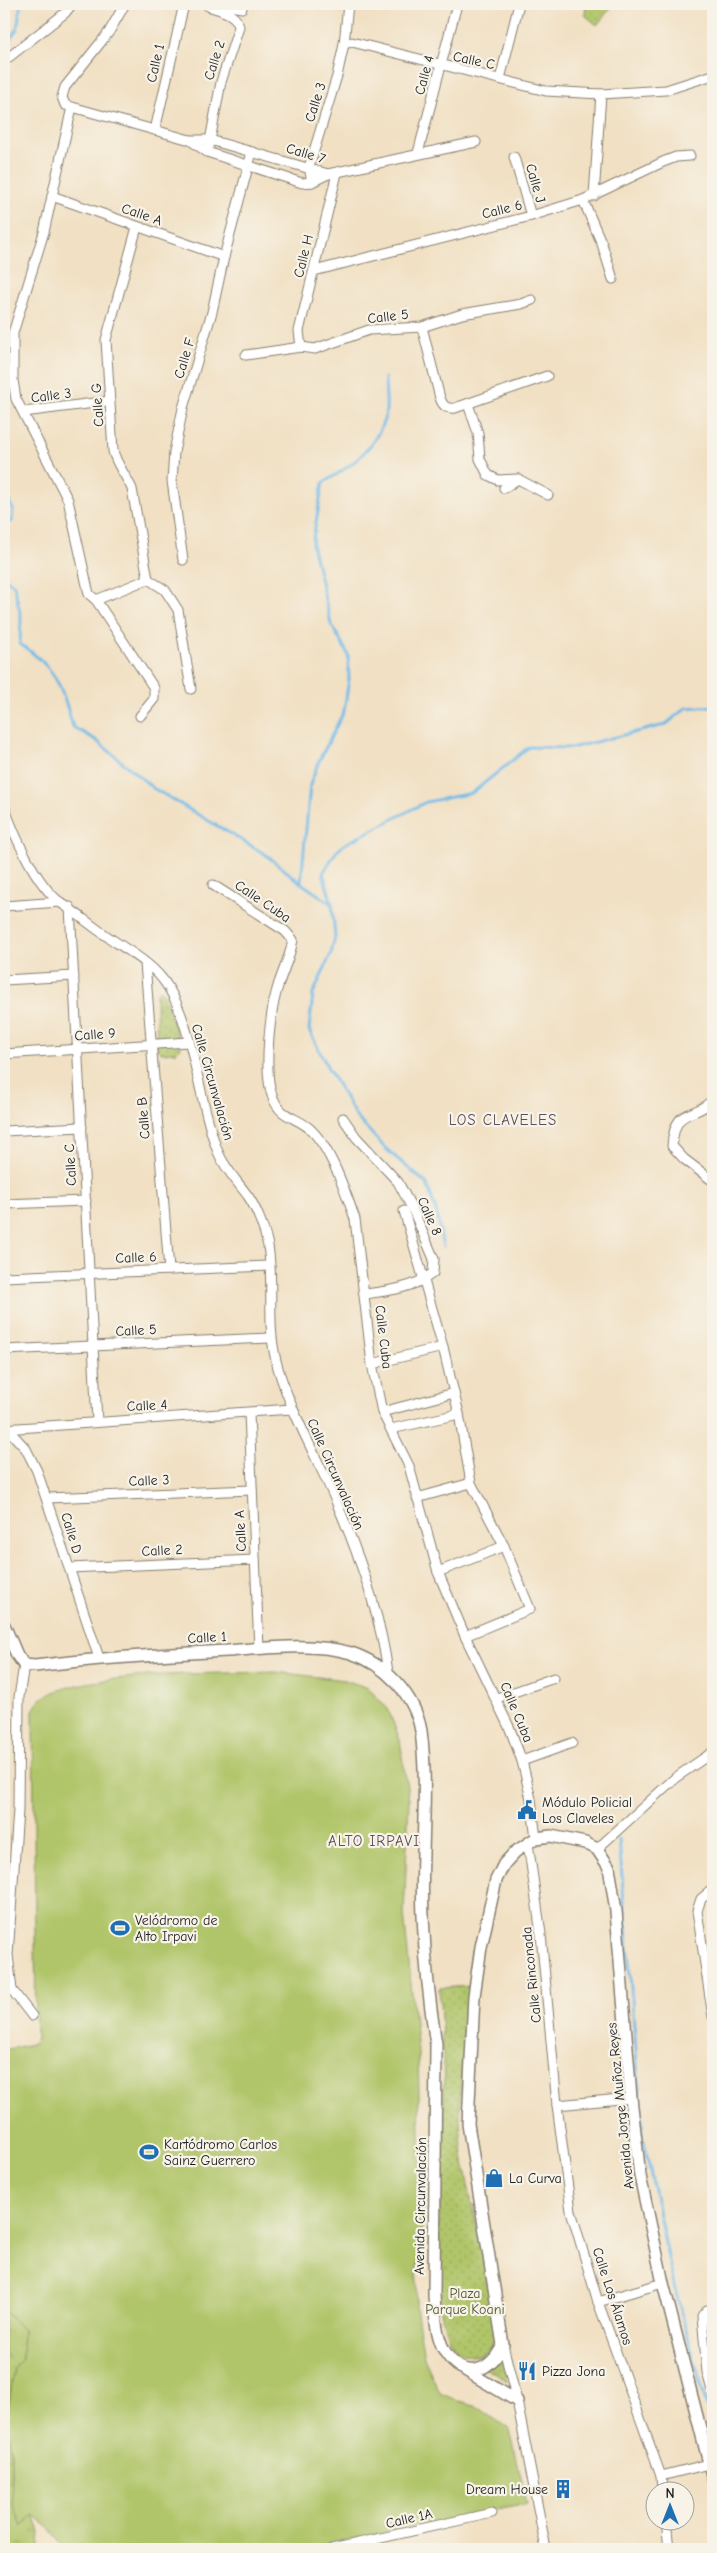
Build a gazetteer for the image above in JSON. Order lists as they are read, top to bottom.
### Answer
{
  "streets": {
    "street": [
      "Calle 2",
      "Calle C",
      "Calle 1",
      "Calle 4",
      "Calle 3",
      "Calle 7",
      "Calle J",
      "Calle 6",
      "Calle A",
      "Calle H",
      "Calle 5",
      "Calle F",
      "Calle G",
      "Calle Cuba",
      "Calle 9",
      "Calle Circunvalación",
      "Calle B",
      "Calle 8",
      "Calle D",
      "Calle Rinconada",
      "Avenida Jorge Muñoz Reyes",
      "Avenida Circunvalación",
      "Calle Los Álamos",
      "Calle 1A"
    ]
  },
  "crossings": [
    ["Calle 2", "Calle 7"],
    ["Calle 2", "Calle A"],
    ["Calle 2", "Calle D"],
    ["Calle C", "Calle 4"],
    ["Calle C", "Calle 3"],
    ["Calle C", "Calle 6"],
    ["Calle C", "Calle 5"],
    ["Calle C", "Calle 9"],
    ["Calle C", "Calle Circunvalación"],
    ["Calle 1", "Calle 7"],
    ["Calle 1", "Calle A"],
    ["Calle 1", "Calle Circunvalación"],
    ["Calle 1", "Calle D"],
    ["Calle 1", "Avenida Circunvalación"],
    ["Calle 4", "Calle A"],
    ["Calle 4", "Calle Circunvalación"],
    ["Calle 4", "Calle D"],
    ["Calle 3", "Calle 7"],
    ["Calle 3", "Calle A"],
    ["Calle 3", "Calle G"],
    ["Calle 3", "Calle D"],
    ["Calle 7", "Calle H"],
    ["Calle 7", "Calle F"],
    ["Calle J", "Calle 6"],
    ["Calle 6", "Calle H"],
    ["Calle 6", "Calle Circunvalación"],
    ["Calle 6", "Calle B"],
    ["Calle A", "Calle F"],
    ["Calle A", "Calle G"],
    ["Calle H", "Calle 5"],
    ["Calle 5", "Calle Circunvalación"],
    ["Calle Cuba", "Calle Rinconada"],
    ["Calle 9", "Calle Circunvalación"],
    ["Calle 9", "Calle B"],
    ["Calle Circunvalación", "Calle B"],
    ["Calle Circunvalación", "Avenida Circunvalación"],
    ["Calle Rinconada", "Calle Los Álamos"]
  ],
  "districts": ["LOS CLAVELES", "ALTO IRPAVI"],
  "parks": ["Plaza Parque Koani"],
  "places": {
    "public building": ["Módulo Policial Los Claveles"],
    "sports": ["Velódromo de Alto Irpavi", "Kartódromo Carlos Sainz Guerrero"],
    "shop": ["La Curva"],
    "restaurant": ["Pizza Jona"],
    "building": ["Dream House"]
  },
  "north": "top"
}
